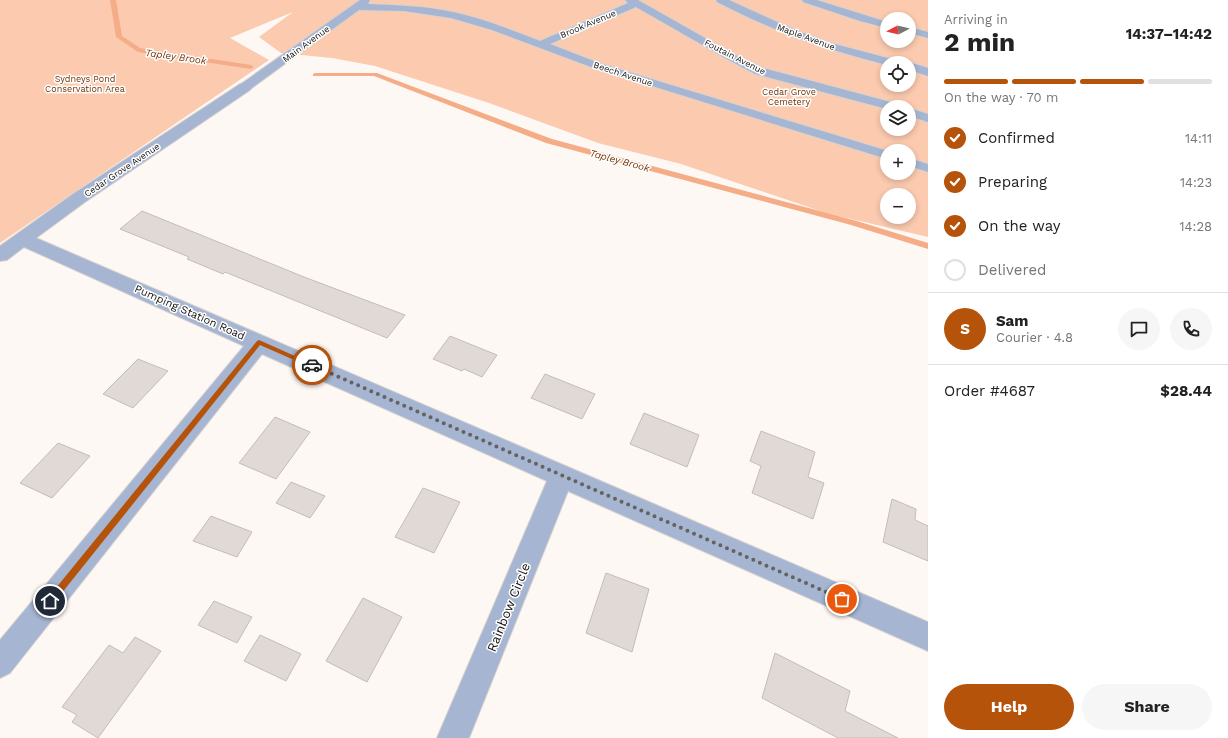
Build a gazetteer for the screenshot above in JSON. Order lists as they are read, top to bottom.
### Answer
{
  "streets": {
    "street": ["Cedar Grove Avenue", "Pumping Station Road", "Rainbow Circle"],
    "lane": [
      "Brook Avenue",
      "Maple Avenue",
      "Main Avenue",
      "Foutain Avenue",
      "Beech Avenue"
    ]
  },
  "crossings": [
    ["Brook Avenue", "Foutain Avenue"],
    ["Brook Avenue", "Beech Avenue"],
    ["Main Avenue", "Beech Avenue"],
    ["Main Avenue", "Cedar Grove Avenue"],
    ["Cedar Grove Avenue", "Pumping Station Road"],
    ["Pumping Station Road", "Rainbow Circle"]
  ],
  "water": ["Tapley Brook"],
  "parks": ["Sydneys Pond Conservation Area", "Cedar Grove Cemetery"],
  "north": "left",
  "page": {
    "heading": ["2 min", "Arriving in", "14:37–14:42"],
    "panel": [
      "Sam",
      "Courier · 4.8",
      "Order #4687",
      "$28.44"
    ],
    "map_buttons": ["+", "−"],
    "bar": "On the way · 70 m",
    "list": [
      ["Confirmed", "14:11"],
      ["Preparing", "14:23"],
      ["On the way", "14:28"],
      "Delivered"
    ],
    "round": "S",
    "buttons": ["Help", "Share"]
  }
}
